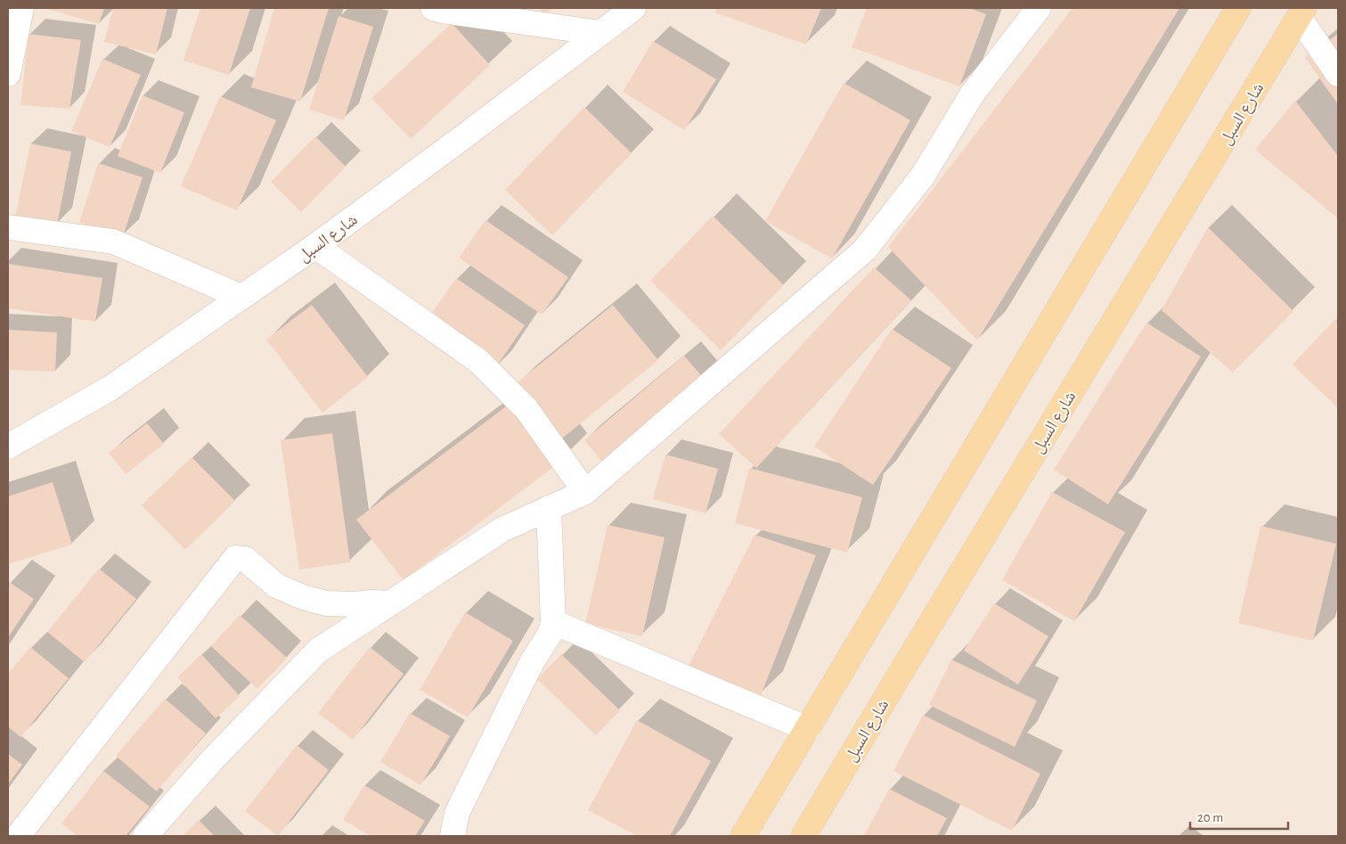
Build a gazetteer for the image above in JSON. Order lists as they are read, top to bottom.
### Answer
{
  "streets": {
    "main road": ["شارع السبل"]
  },
  "scale_bar": "20 m"
}
